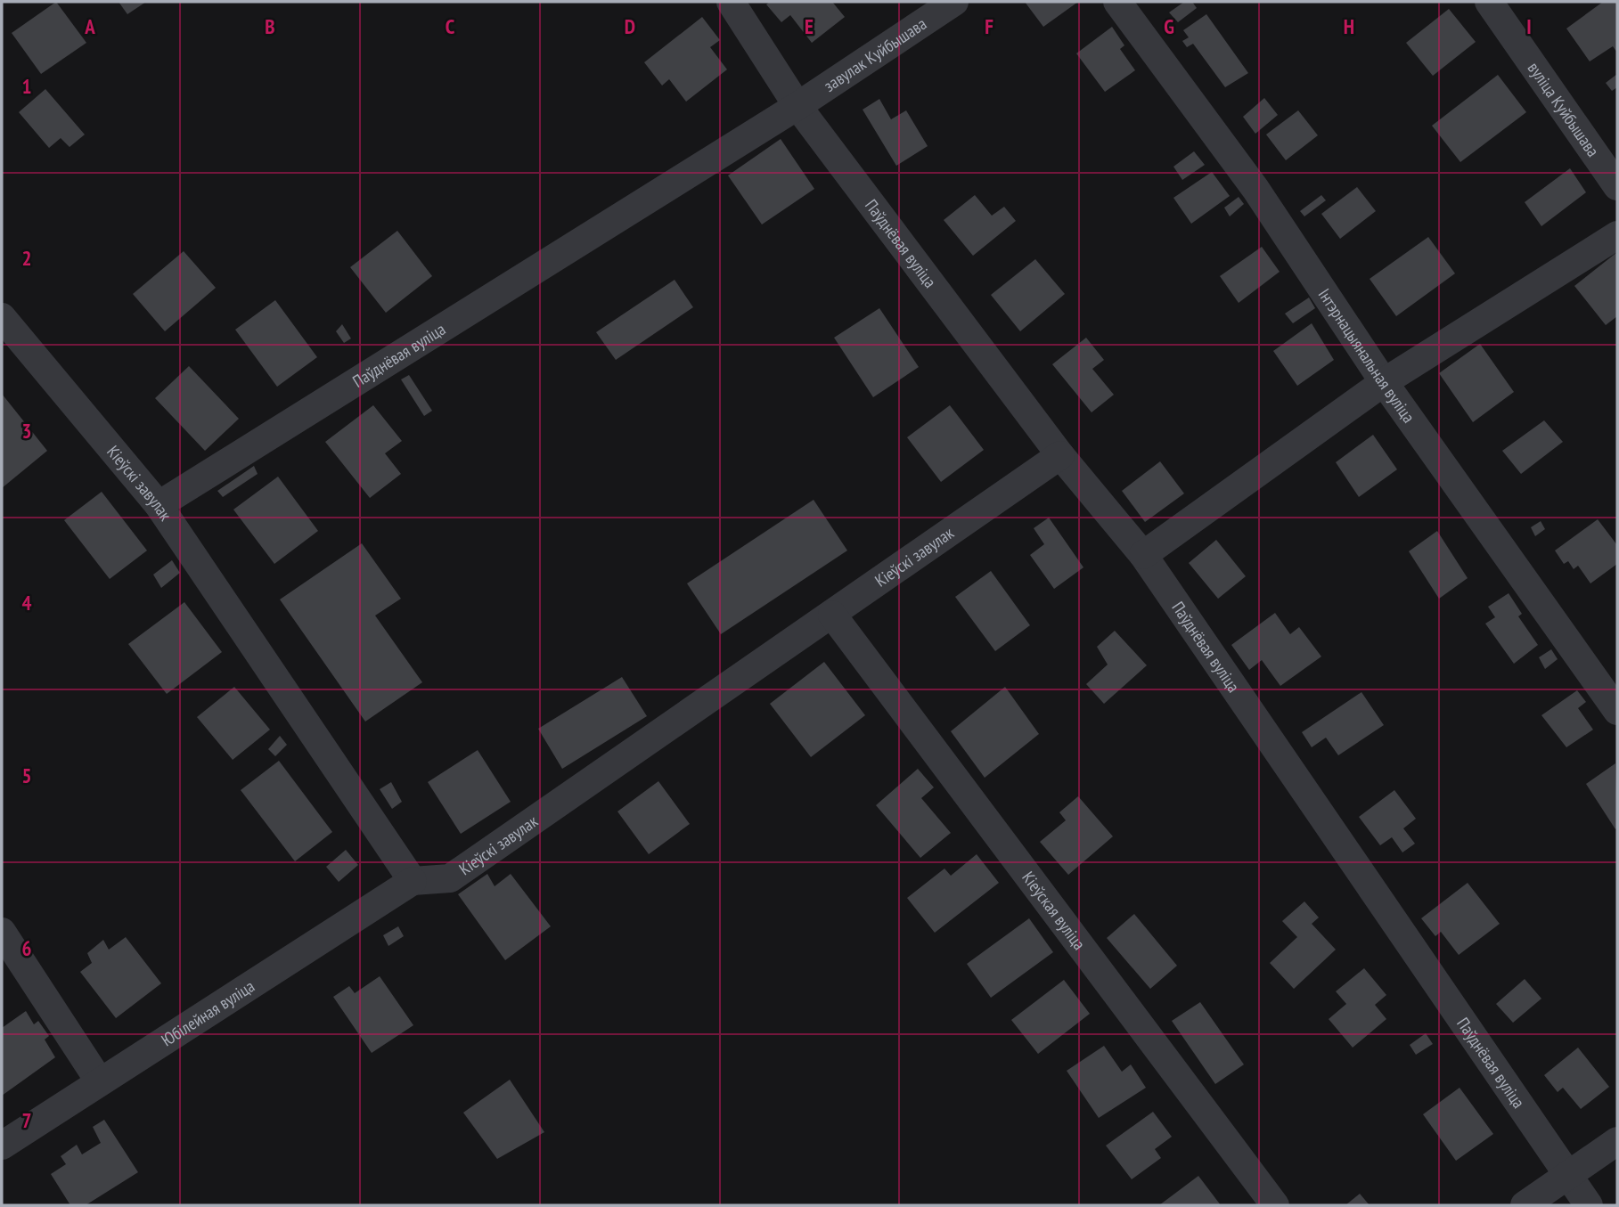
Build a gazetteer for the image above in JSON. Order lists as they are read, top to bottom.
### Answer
{
  "streets": {
    "street": [
      "завулак Куйбышава",
      "вуліца Куйбышава",
      "Паўднёвая вуліца",
      "Інтэрнацыянальная вуліца",
      "Кіеўскі завулак",
      "Кіеўская вуліца",
      "Юбілейная вуліца"
    ]
  },
  "crossings": [
    ["завулак Куйбышава", "Паўднёвая вуліца"],
    ["Паўднёвая вуліца", "Кіеўскі завулак"],
    ["Кіеўскі завулак", "Кіеўская вуліца"],
    ["Кіеўскі завулак", "Юбілейная вуліца"]
  ],
  "grid": {
    "columns": [
      "A",
      "B",
      "C",
      "D",
      "E",
      "F",
      "G",
      "H",
      "I"
    ],
    "rows": [
      "1",
      "2",
      "3",
      "4",
      "5",
      "6",
      "7"
    ]
  }
}
